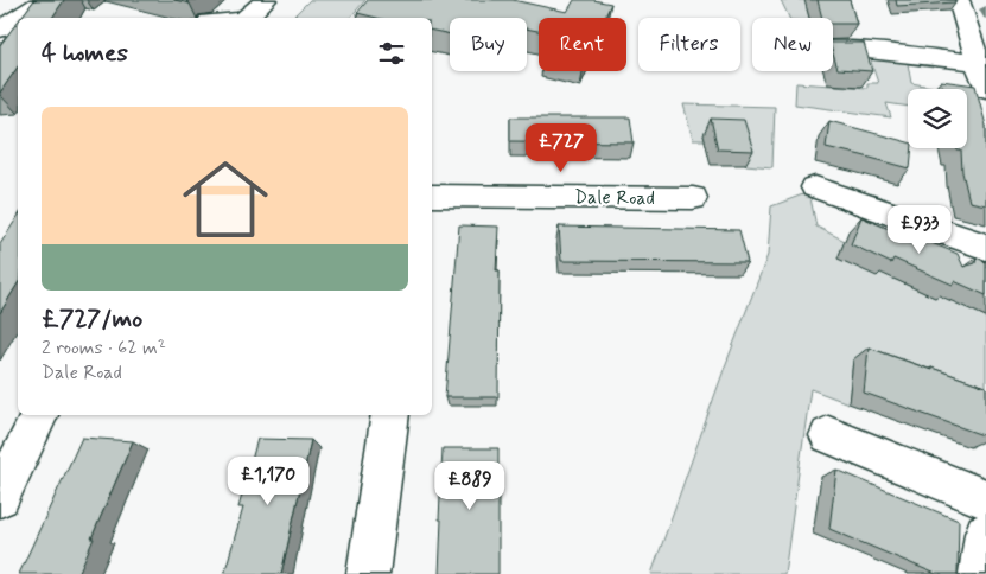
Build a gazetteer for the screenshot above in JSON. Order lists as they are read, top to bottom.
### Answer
{
  "streets": {
    "street": ["Dale Road"]
  },
  "page": {
    "chip": [
      "Buy",
      "Rent",
      "Filters",
      "New"
    ],
    "heading": "4 homes",
    "list": [
      {
        "name": "£727/mo",
        "note": "2 rooms · 62 m² · Dale Road"
      }
    ],
    "price": [
      "£727",
      "£933",
      "£1,170",
      "£889"
    ]
  }
}
